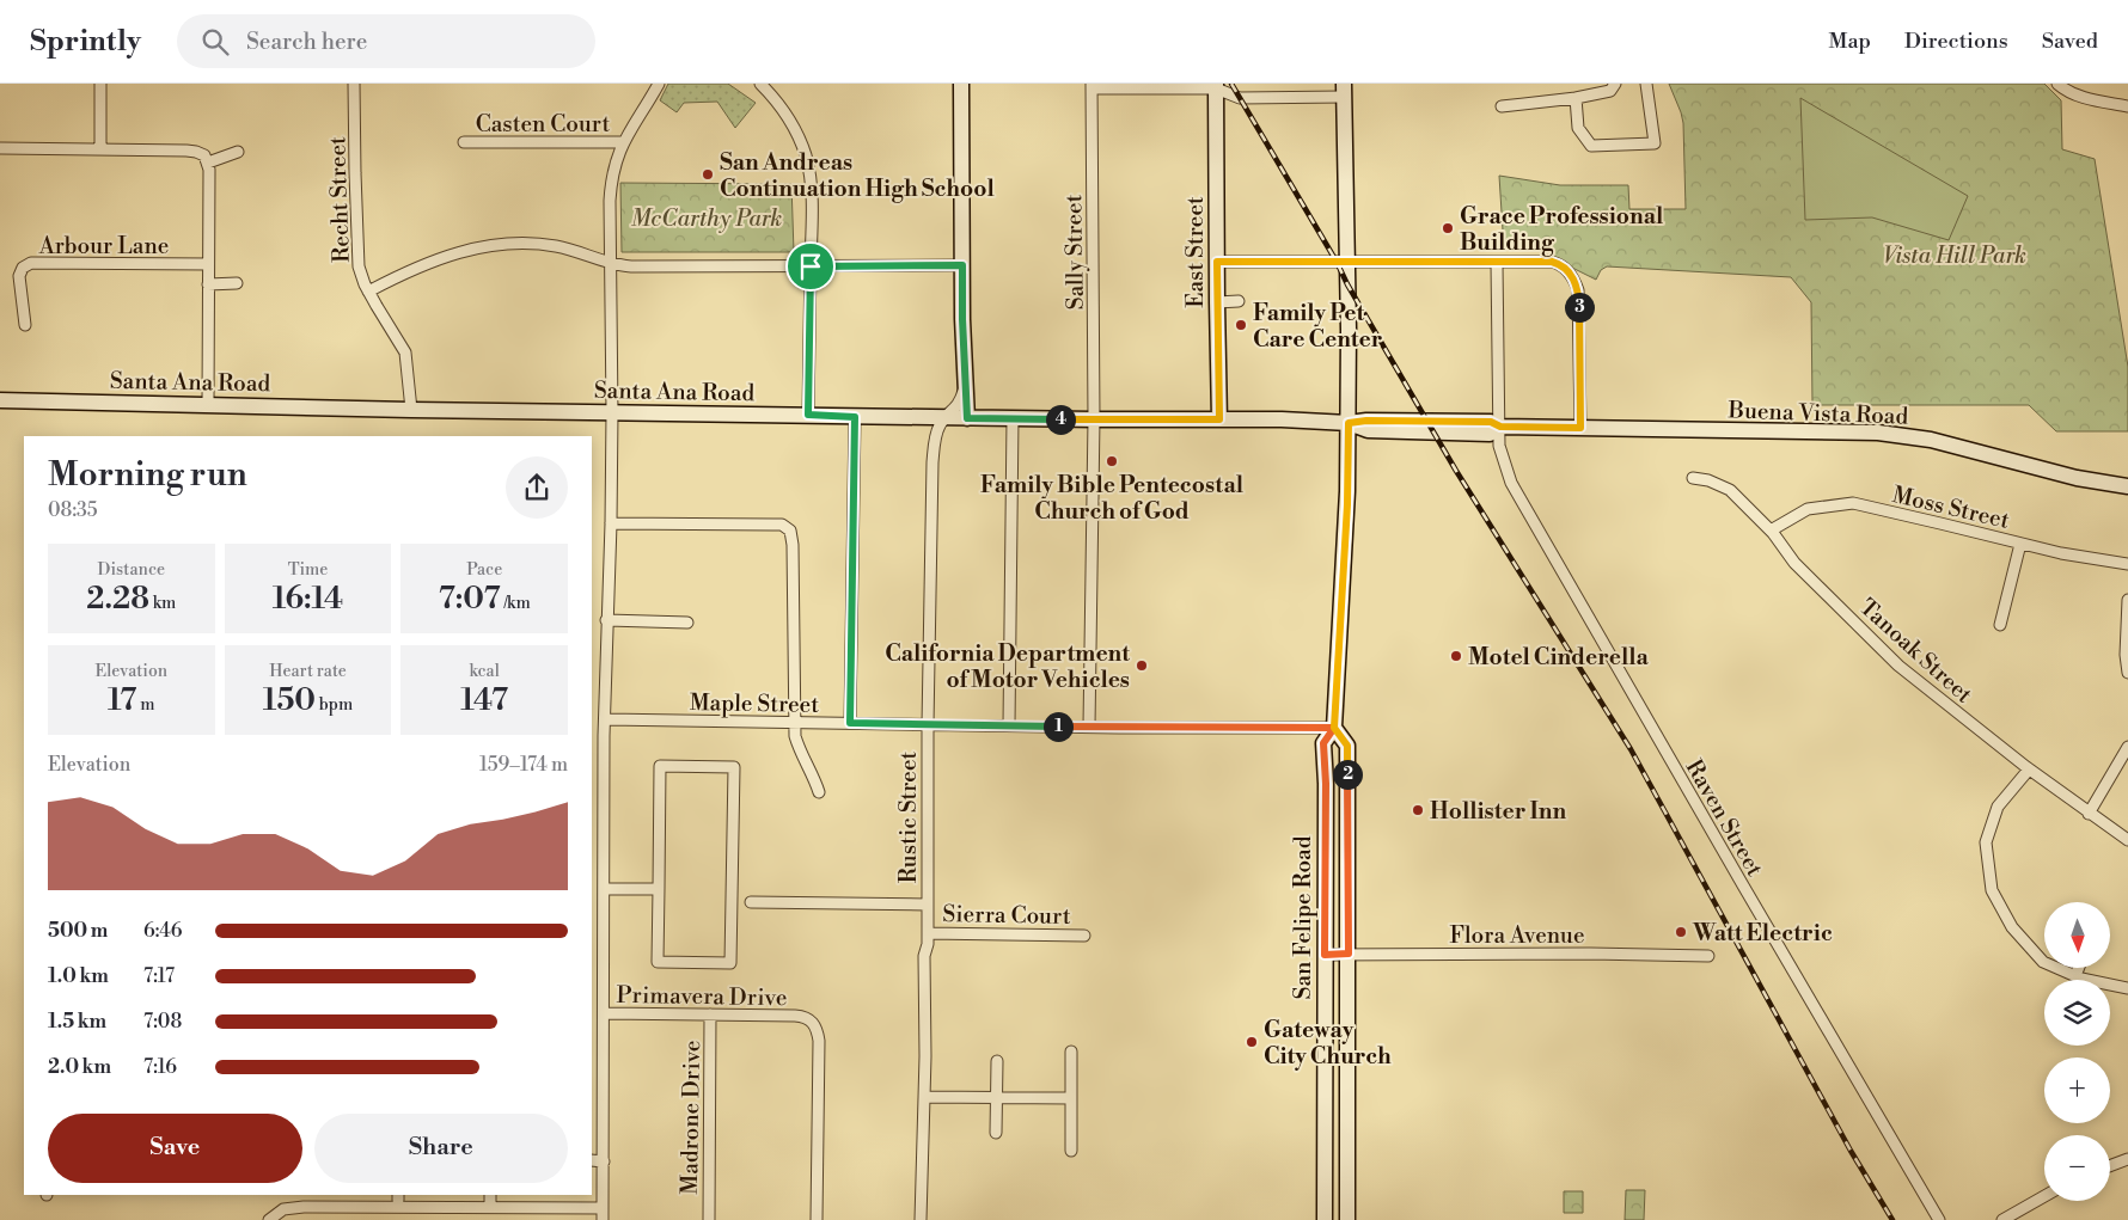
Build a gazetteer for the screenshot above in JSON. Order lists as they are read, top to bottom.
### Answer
{
  "streets": {
    "street": [
      "Casten Court",
      "Recht Street",
      "Arbour Lane",
      "Sally Street",
      "East Street",
      "Santa Ana Road",
      "Buena Vista Road",
      "Moss Street",
      "Tanoak Street",
      "Maple Street",
      "Rustic Street",
      "Raven Street",
      "Sierra Court",
      "San Felipe Road",
      "Flora Avenue",
      "Primavera Drive",
      "Madrone Drive"
    ]
  },
  "crossings": [
    ["Recht Street", "Santa Ana Road"],
    ["Sally Street", "Santa Ana Road"],
    ["Sally Street", "Maple Street"],
    ["East Street", "Santa Ana Road"],
    ["Santa Ana Road", "Buena Vista Road"],
    ["Santa Ana Road", "Rustic Street"],
    ["Santa Ana Road", "San Felipe Road"],
    ["Buena Vista Road", "Raven Street"],
    ["Buena Vista Road", "San Felipe Road"],
    ["Moss Street", "Tanoak Street"],
    ["Maple Street", "Rustic Street"],
    ["Maple Street", "San Felipe Road"],
    ["Rustic Street", "Sierra Court"],
    ["San Felipe Road", "Flora Avenue"],
    ["Primavera Drive", "Madrone Drive"]
  ],
  "parks": ["McCarthy Park", "Vista Hill Park"],
  "places": [
    "San Andreas Continuation High School",
    "Grace Professional Building",
    "Family Pet Care Center",
    "Family Bible Pentecostal Church of God",
    "Motel Cinderella",
    "California Department of Motor Vehicles",
    "Hollister Inn",
    "Watt Electric",
    "Gateway City Church"
  ],
  "north": "bottom",
  "page": {
    "header": "Sprintly",
    "search": "Search here",
    "nav": ["Map", "Directions", "Saved"],
    "pins": [
      "3",
      "4",
      "1",
      "2"
    ],
    "heading": ["Morning run", "08:35"],
    "stats": [
      ["Distance", "2.28 km"],
      ["Time", "16:14"],
      ["Pace", "7:07 /km"],
      ["Elevation", "17 m"],
      ["Heart rate", "150 bpm"],
      ["kcal", "147"]
    ],
    "chart": ["Elevation", "159–174 m"],
    "map_buttons": ["+", "−"],
    "list": [
      {
        "name": "500 m",
        "note": "6:46"
      },
      {
        "name": "1.0 km",
        "note": "7:17"
      },
      {
        "name": "1.5 km",
        "note": "7:08"
      },
      {
        "name": "2.0 km",
        "note": "7:16"
      }
    ],
    "buttons": ["Save", "Share"]
  }
}
